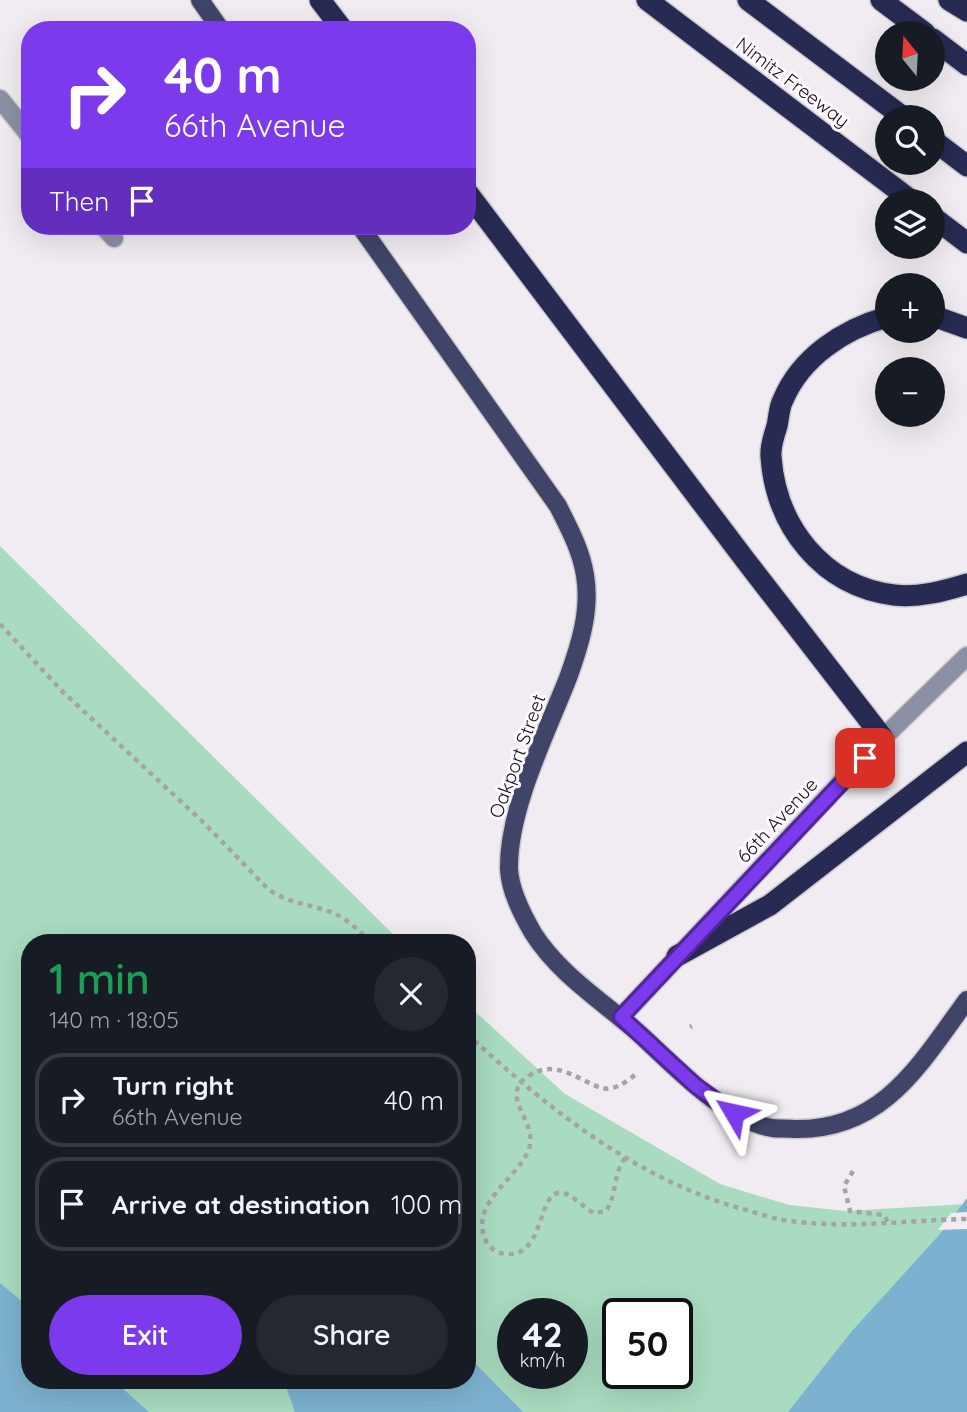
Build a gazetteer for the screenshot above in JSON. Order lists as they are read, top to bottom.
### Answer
{
  "streets": {
    "highway": ["Nimitz Freeway"],
    "main road": ["Oakport Street"],
    "street": ["66th Avenue"]
  },
  "crossings": [
    ["Oakport Street", "66th Avenue"]
  ],
  "north": "top",
  "page": {
    "map_buttons": ["+", "−"],
    "turn": ["40 m", "66th Avenue"],
    "then": "Then",
    "heading": ["1 min", "140 m · 18:05"],
    "list": [
      {
        "name": "Turn right",
        "note": "66th Avenue",
        "value": "40 m"
      },
      {
        "name": "Arrive at destination",
        "value": "100 m"
      }
    ],
    "buttons": ["Exit", "Share"],
    "speed": "42 km/h",
    "limit": "50"
  }
}
